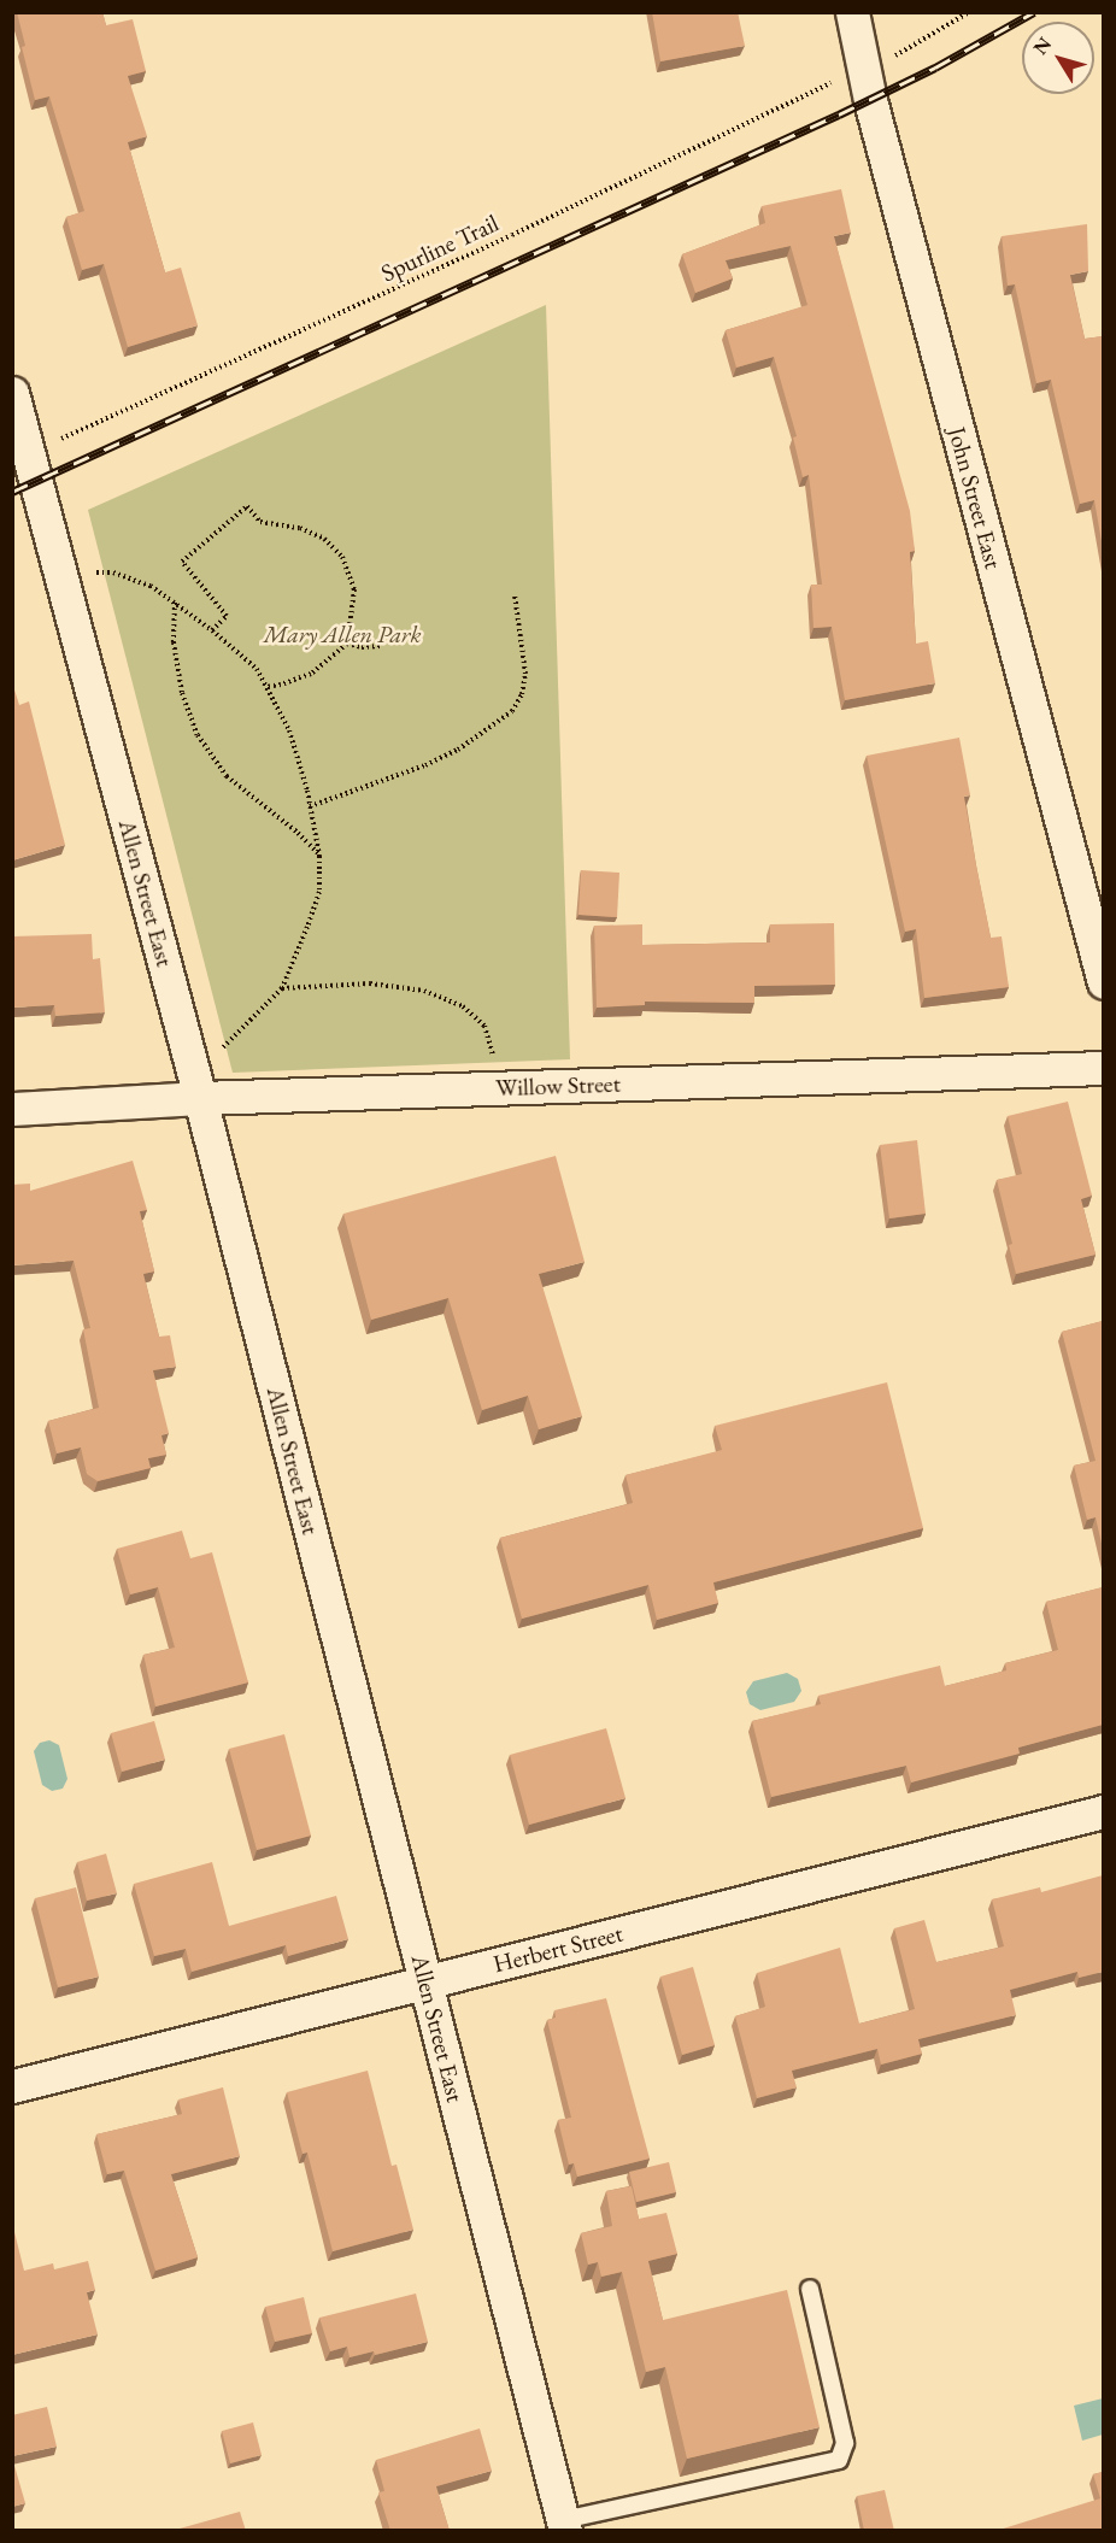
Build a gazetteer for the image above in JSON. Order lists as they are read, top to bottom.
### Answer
{
  "streets": {
    "street": [
      "John Street East",
      "Allen Street East",
      "Willow Street",
      "Herbert Street"
    ],
    "path": ["Spurline Trail"]
  },
  "crossings": [
    ["Allen Street East", "Willow Street"],
    ["Allen Street East", "Herbert Street"]
  ],
  "parks": ["Mary Allen Park"],
  "north": "top left"
}
